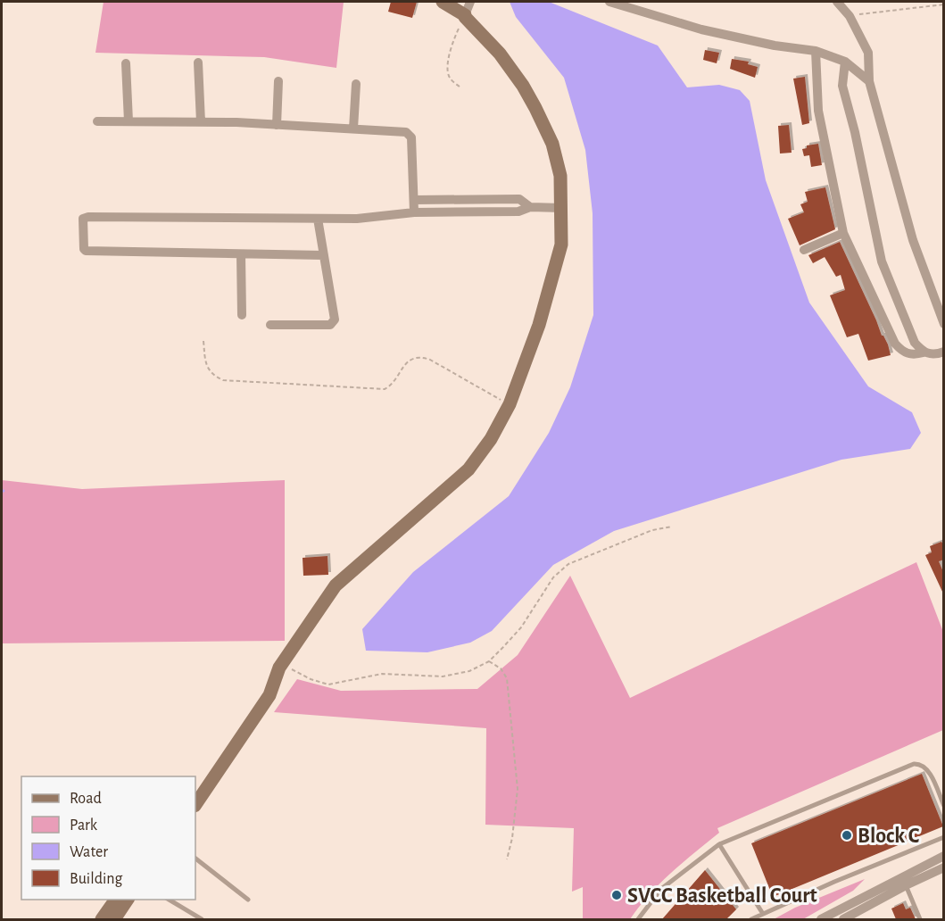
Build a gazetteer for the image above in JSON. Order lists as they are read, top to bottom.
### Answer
{
  "places": ["Block C", "SVCC Basketball Court"],
  "legend": [
    "Road",
    "Park",
    "Water",
    "Building"
  ]
}
